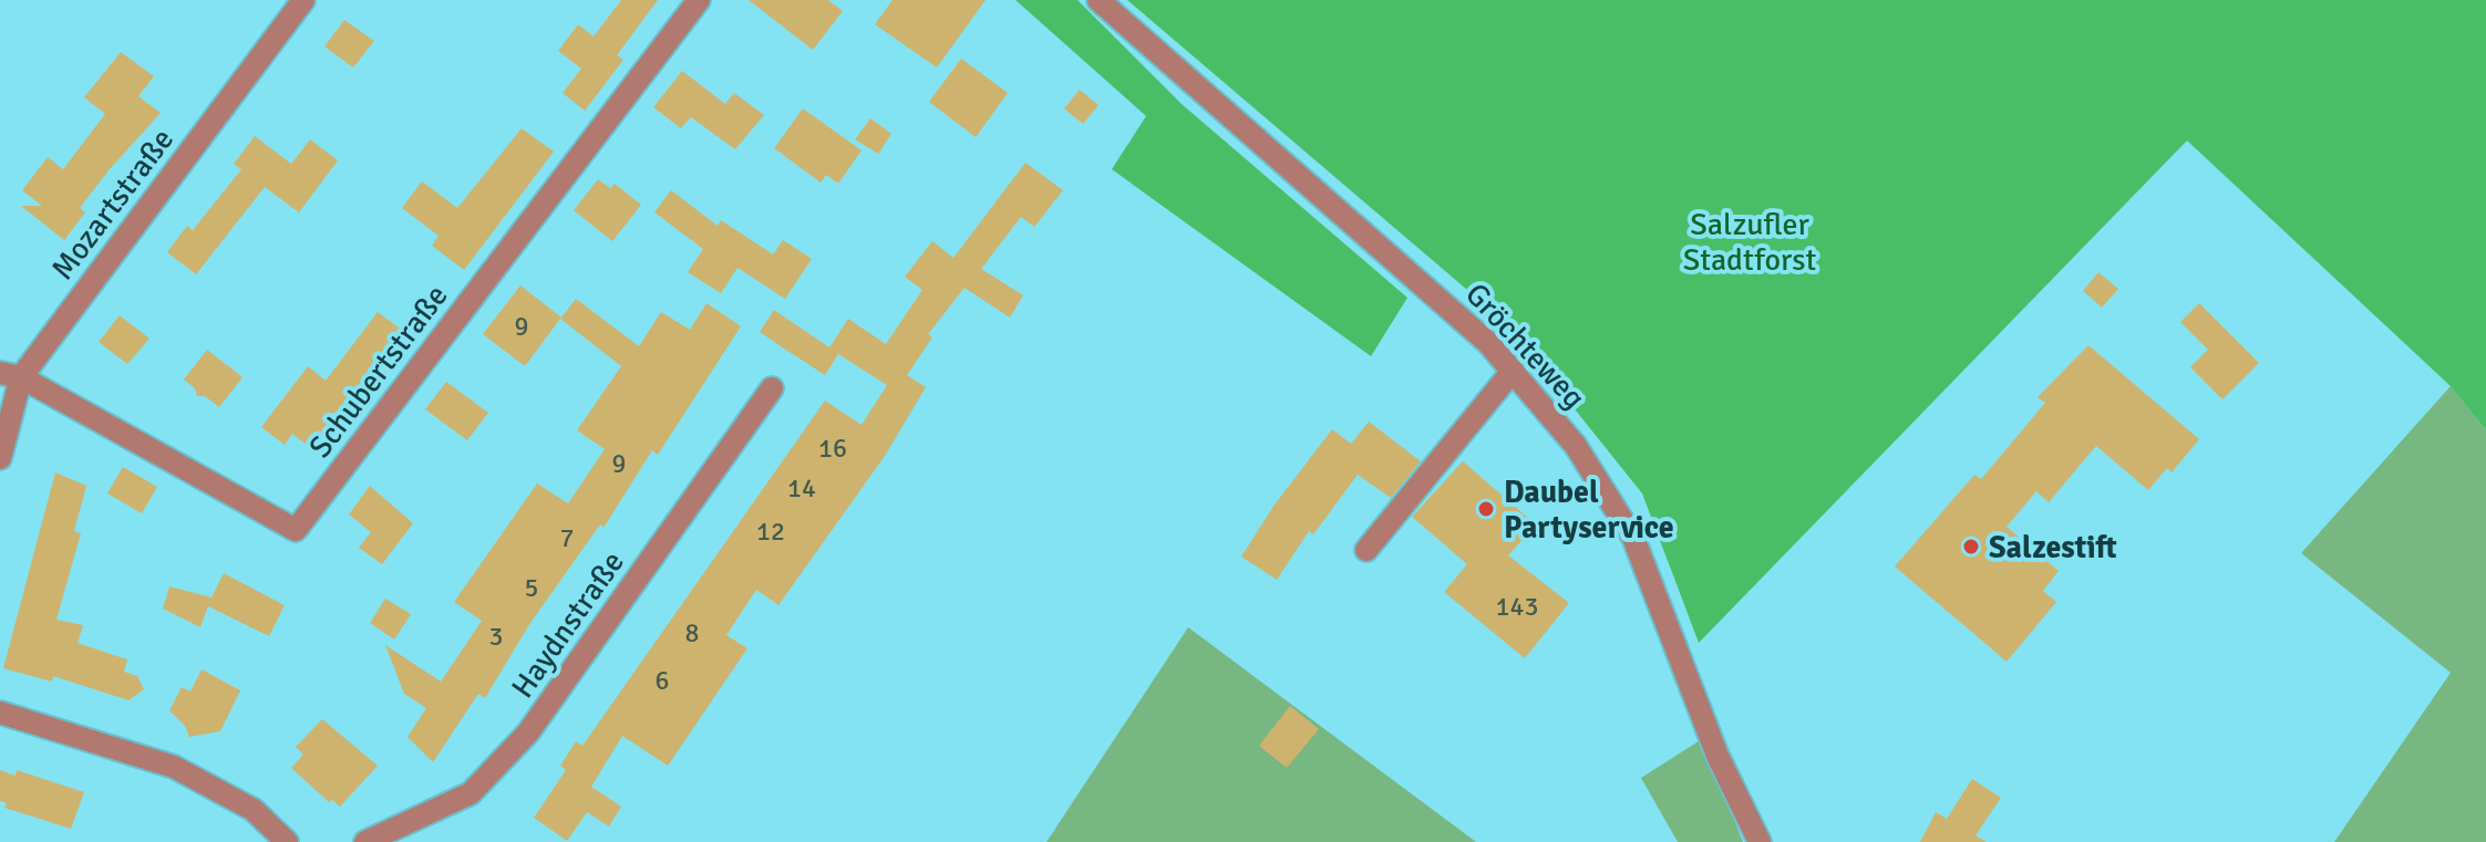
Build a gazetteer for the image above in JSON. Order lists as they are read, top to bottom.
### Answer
{
  "streets": {
    "street": [
      "Mozartstraße",
      "Gröchteweg",
      "Schubertstraße",
      "Haydnstraße"
    ]
  },
  "crossings": [
    ["Mozartstraße", "Schubertstraße"]
  ],
  "parks": ["Salzufler Stadtforst"],
  "places": ["Daubel Partyservice", "Salzestift"],
  "house_numbers": [
    "9",
    "16",
    "9",
    "14",
    "12",
    "7",
    "5",
    "143",
    "8",
    "3",
    "6"
  ]
}
